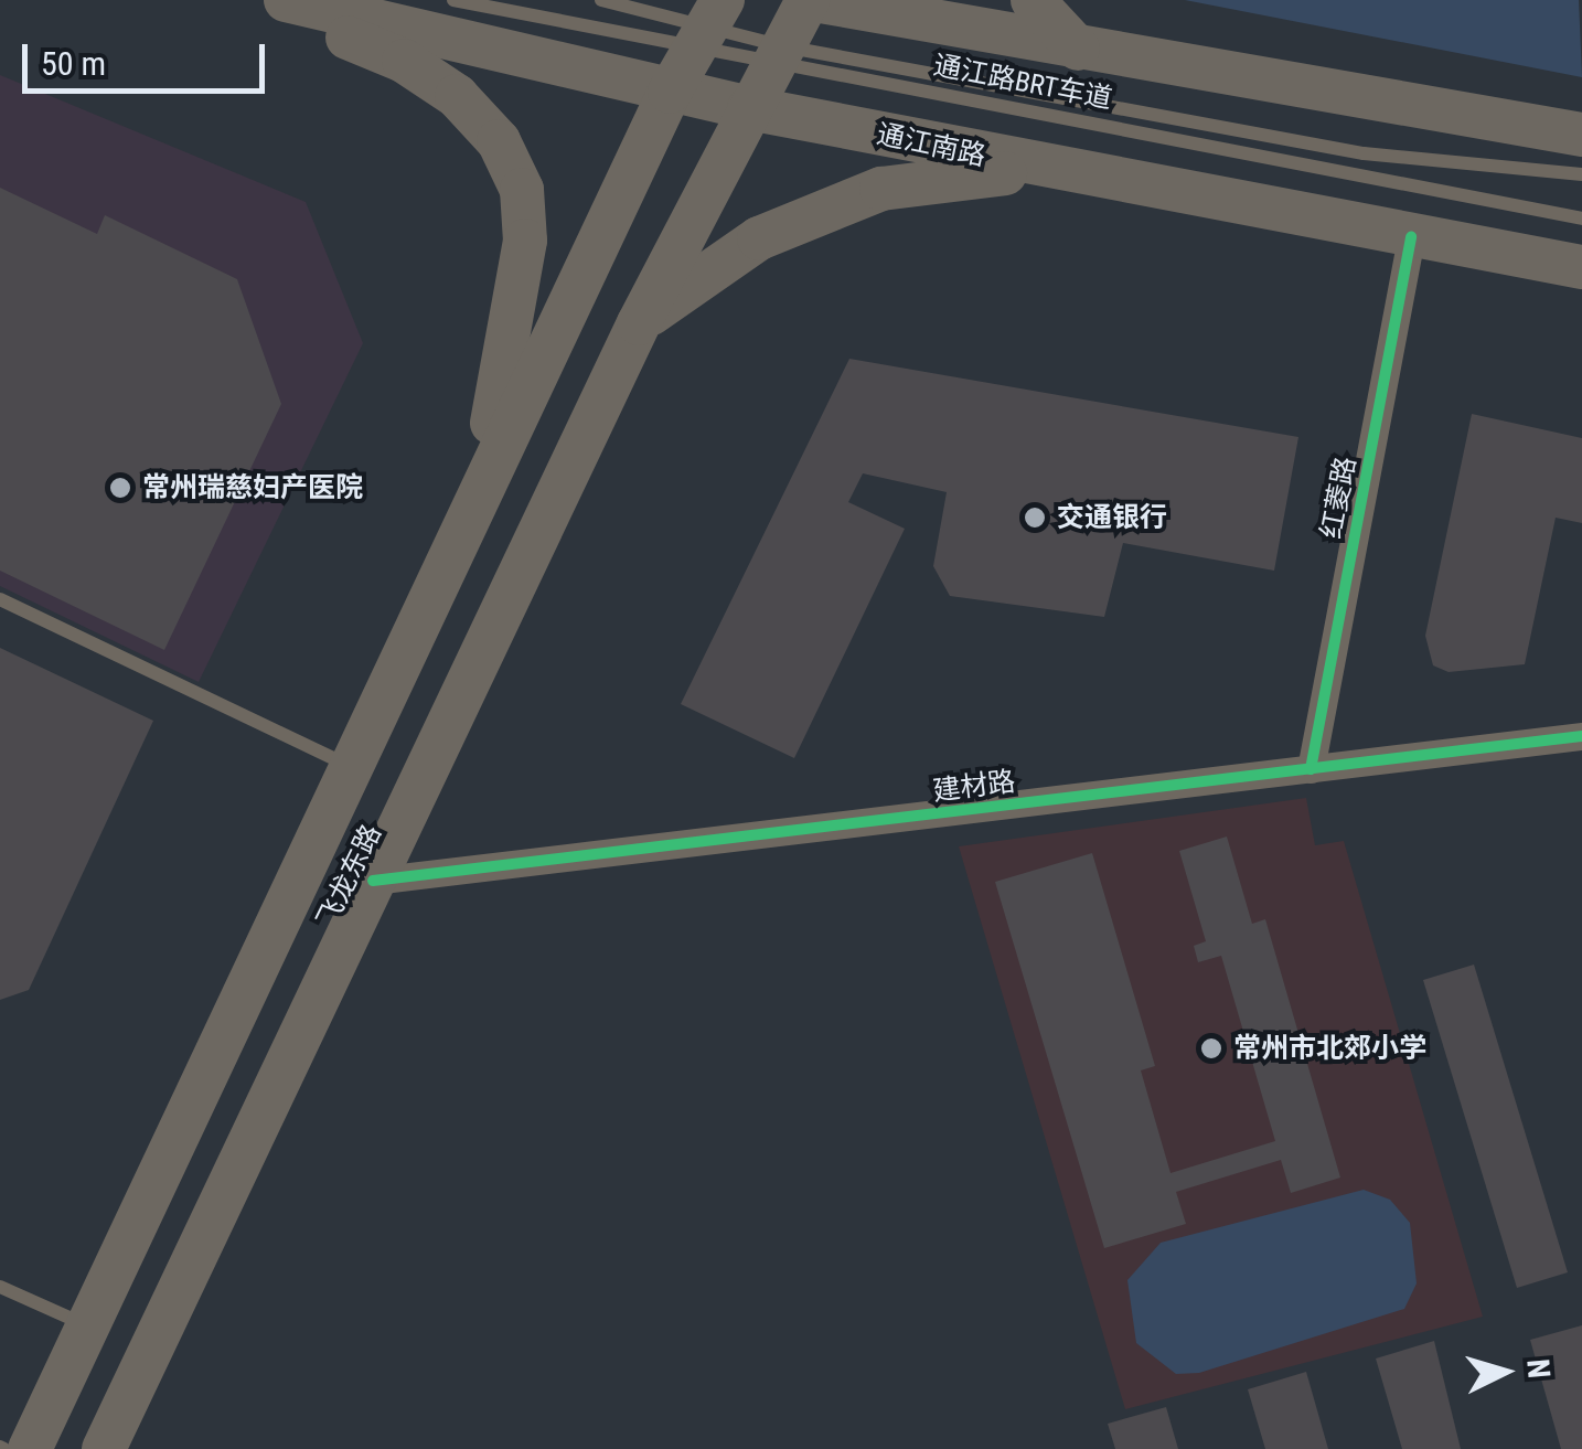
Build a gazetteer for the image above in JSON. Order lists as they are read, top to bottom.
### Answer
{
  "streets": {
    "main road": ["通江南路", "飞龙东路"],
    "street": ["红菱路", "建材路"],
    "lane": ["通江路BRT车道"]
  },
  "crossings": [
    ["通江路BRT车道", "飞龙东路"],
    ["通江南路", "红菱路"],
    ["通江南路", "飞龙东路"],
    ["红菱路", "建材路"],
    ["建材路", "飞龙东路"]
  ],
  "places": ["常州瑞慈妇产医院", "交通银行", "常州市北郊小学"],
  "scale_bar": "50 m",
  "north": "right"
}
